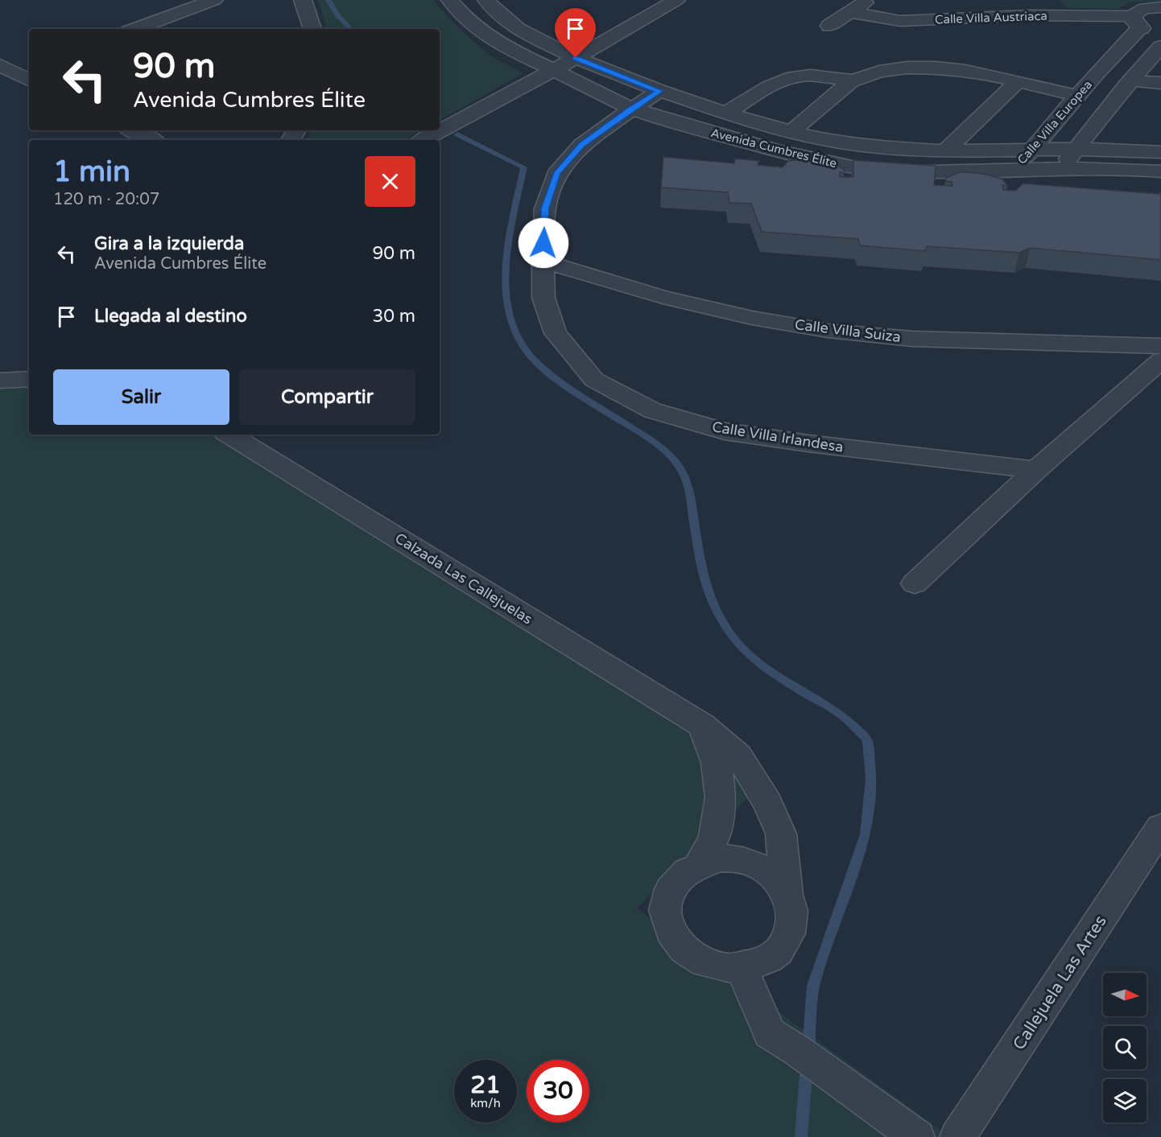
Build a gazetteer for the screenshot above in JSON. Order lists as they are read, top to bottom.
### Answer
{
  "streets": {
    "street": [
      "Calle Villa Austriaca",
      "Calle Villa Europea",
      "Avenida Cumbres Élite",
      "Calle Villa Suiza",
      "Calle Villa Irlandesa",
      "Calzada Las Callejuelas",
      "Callejuela Las Artes"
    ]
  },
  "crossings": [
    ["Calle Villa Austriaca", "Calle Villa Europea"],
    ["Calle Villa Europea", "Avenida Cumbres Élite"],
    ["Avenida Cumbres Élite", "Calle Villa Irlandesa"],
    ["Calle Villa Suiza", "Calle Villa Irlandesa"]
  ],
  "north": "right",
  "page": {
    "turn": ["90 m", "Avenida Cumbres Élite"],
    "heading": ["1 min", "120 m · 20:07"],
    "list": [
      {
        "name": "Gira a la izquierda",
        "note": "Avenida Cumbres Élite",
        "value": "90 m"
      },
      {
        "name": "Llegada al destino",
        "value": "30 m"
      }
    ],
    "buttons": ["Salir", "Compartir"],
    "speed": "21 km/h",
    "limit": "30"
  }
}
